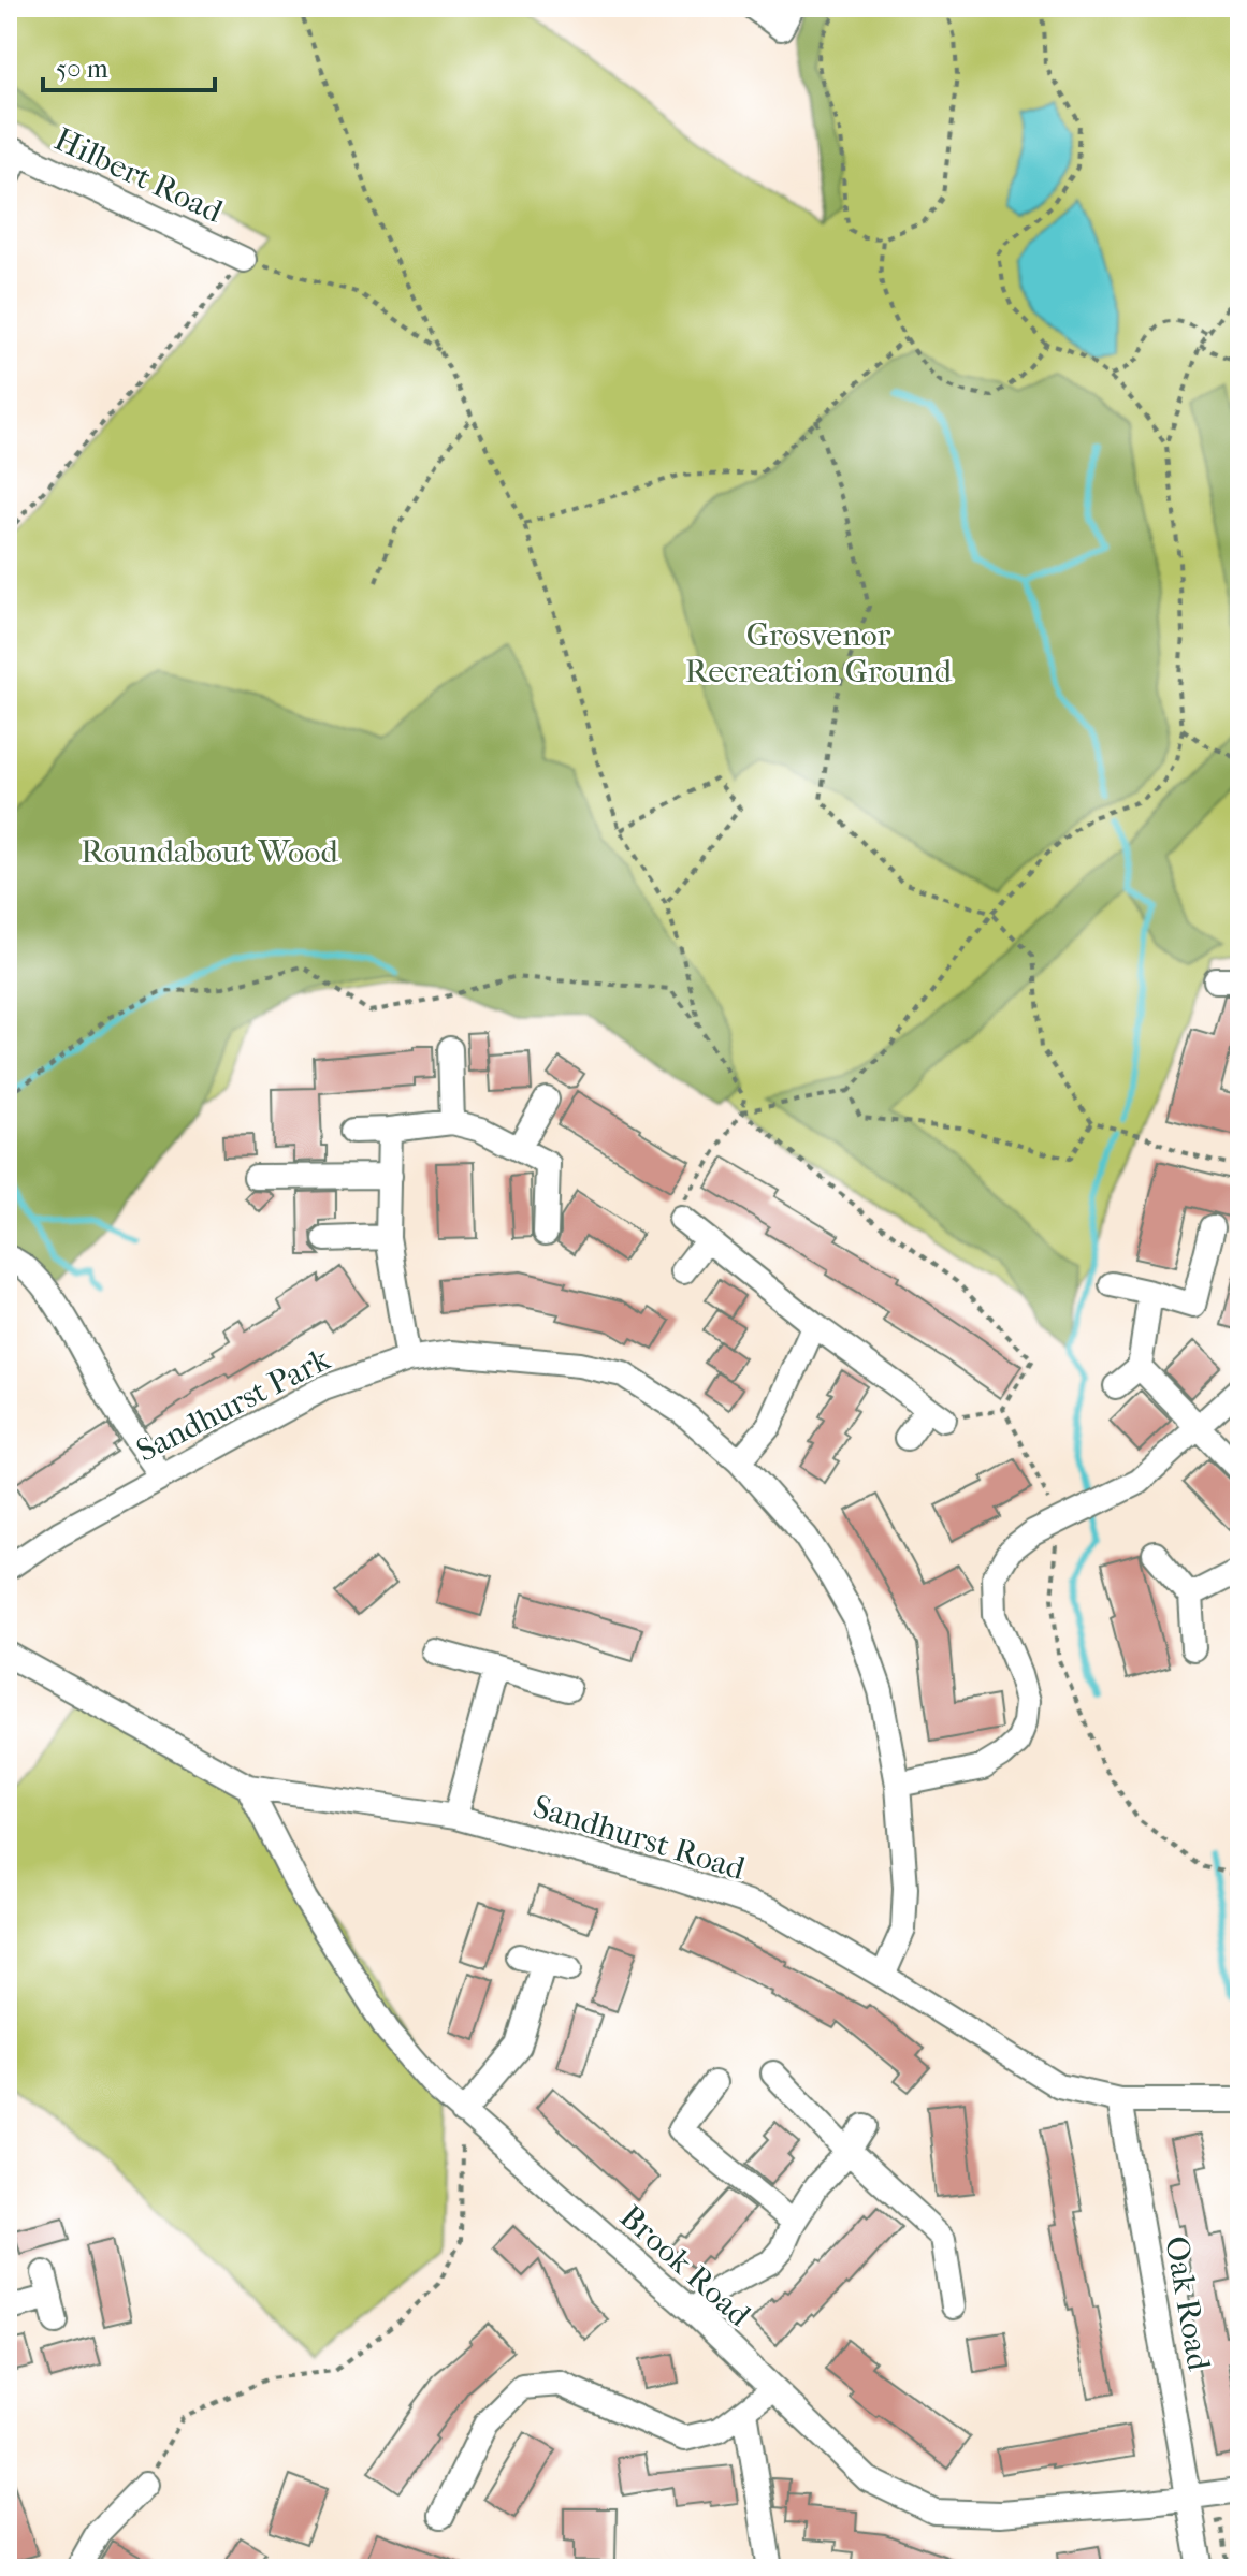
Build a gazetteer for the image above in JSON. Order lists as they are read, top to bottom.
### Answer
{
  "streets": {
    "street": [
      "Hilbert Road",
      "Sandhurst Park",
      "Sandhurst Road",
      "Brook Road",
      "Oak Road"
    ]
  },
  "crossings": [
    ["Sandhurst Park", "Sandhurst Road"],
    ["Sandhurst Road", "Brook Road"],
    ["Sandhurst Road", "Oak Road"],
    ["Brook Road", "Oak Road"]
  ],
  "parks": ["Grosvenor Recreation Ground", "Roundabout Wood"],
  "scale_bar": "50 m"
}
